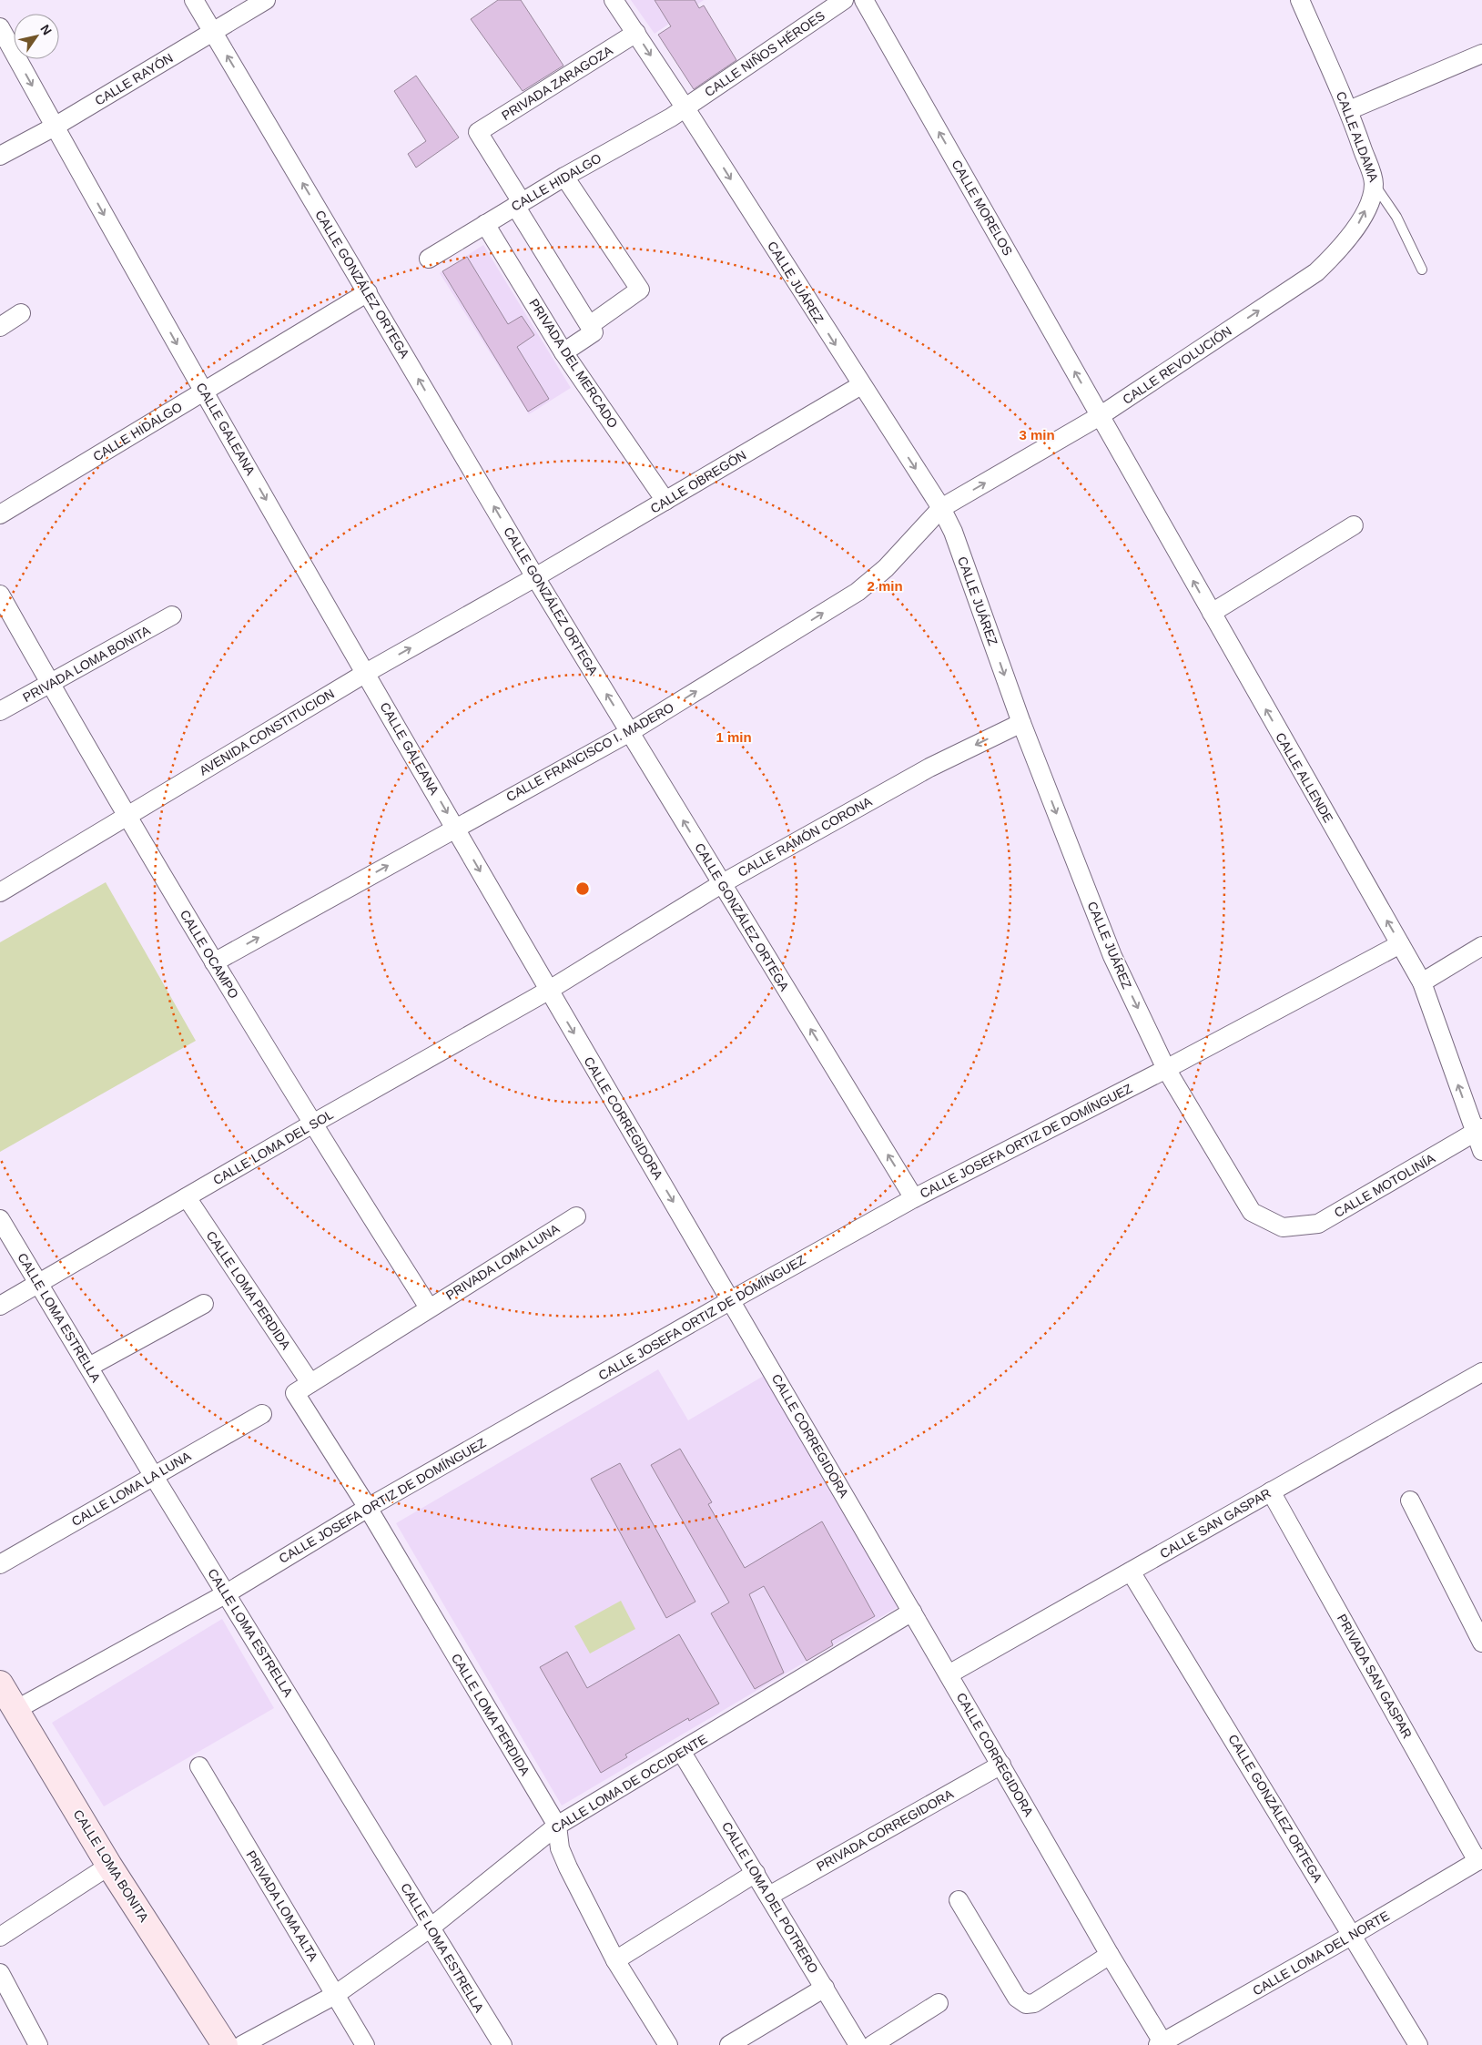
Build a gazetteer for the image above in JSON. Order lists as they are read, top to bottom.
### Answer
{
  "streets": {
    "street": [
      "CALLE NIÑOS HÉROES",
      "CALLE RAYÓN",
      "PRIVADA ZARAGOZA",
      "CALLE ALDAMA",
      "CALLE HIDALGO",
      "CALLE MORELOS",
      "CALLE JUÁREZ",
      "CALLE GONZÁLEZ ORTEGA",
      "PRIVADA DEL MERCADO",
      "CALLE REVOLUCIÓN",
      "CALLE GALEANA",
      "CALLE OBREGÓN",
      "PRIVADA LOMA BONITA",
      "AVENIDA CONSTITUCION",
      "CALLE FRANCISCO I. MADERO",
      "CALLE ALLENDE",
      "CALLE RAMÓN CORONA",
      "CALLE OCAMPO",
      "CALLE CORREGIDORA",
      "CALLE JOSEFA ORTIZ DE DOMÍNGUEZ",
      "CALLE LOMA DEL SOL",
      "CALLE MOTOLINÍA",
      "PRIVADA LOMA LUNA",
      "CALLE LOMA PERDIDA",
      "CALLE LOMA ESTRELLA",
      "CALLE LOMA LA LUNA",
      "CALLE SAN GASPAR",
      "PRIVADA SAN GASPAR",
      "CALLE LOMA DE OCCIDENTE",
      "PRIVADA CORREGIDORA",
      "CALLE LOMA BONITA",
      "CALLE LOMA DEL POTRERO",
      "PRIVADA LOMA ALTA",
      "CALLE LOMA DEL NORTE"
    ]
  },
  "crossings": [
    ["CALLE NIÑOS HÉROES", "CALLE HIDALGO"],
    ["CALLE NIÑOS HÉROES", "CALLE JUÁREZ"],
    ["CALLE RAYÓN", "CALLE GONZÁLEZ ORTEGA"],
    ["CALLE RAYÓN", "CALLE GALEANA"],
    ["PRIVADA ZARAGOZA", "CALLE HIDALGO"],
    ["PRIVADA ZARAGOZA", "CALLE JUÁREZ"],
    ["CALLE ALDAMA", "CALLE REVOLUCIÓN"],
    ["CALLE HIDALGO", "CALLE JUÁREZ"],
    ["CALLE HIDALGO", "CALLE GONZÁLEZ ORTEGA"],
    ["CALLE HIDALGO", "PRIVADA DEL MERCADO"],
    ["CALLE HIDALGO", "CALLE GALEANA"],
    ["CALLE MORELOS", "CALLE REVOLUCIÓN"],
    ["CALLE MORELOS", "CALLE ALLENDE"],
    ["CALLE JUÁREZ", "CALLE REVOLUCIÓN"],
    ["CALLE JUÁREZ", "CALLE OBREGÓN"],
    ["CALLE JUÁREZ", "CALLE FRANCISCO I. MADERO"],
    ["CALLE JUÁREZ", "CALLE RAMÓN CORONA"],
    ["CALLE JUÁREZ", "CALLE JOSEFA ORTIZ DE DOMÍNGUEZ"],
    ["CALLE JUÁREZ", "CALLE MOTOLINÍA"],
    ["CALLE GONZÁLEZ ORTEGA", "CALLE OBREGÓN"],
    ["CALLE GONZÁLEZ ORTEGA", "AVENIDA CONSTITUCION"],
    ["CALLE GONZÁLEZ ORTEGA", "CALLE FRANCISCO I. MADERO"],
    ["CALLE GONZÁLEZ ORTEGA", "CALLE RAMÓN CORONA"],
    ["CALLE GONZÁLEZ ORTEGA", "CALLE JOSEFA ORTIZ DE DOMÍNGUEZ"],
    ["CALLE GONZÁLEZ ORTEGA", "CALLE SAN GASPAR"],
    ["CALLE GONZÁLEZ ORTEGA", "CALLE LOMA DEL NORTE"],
    ["PRIVADA DEL MERCADO", "CALLE OBREGÓN"],
    ["CALLE REVOLUCIÓN", "CALLE FRANCISCO I. MADERO"],
    ["CALLE REVOLUCIÓN", "CALLE ALLENDE"],
    ["CALLE GALEANA", "AVENIDA CONSTITUCION"],
    ["CALLE GALEANA", "CALLE FRANCISCO I. MADERO"],
    ["CALLE GALEANA", "CALLE CORREGIDORA"],
    ["CALLE OBREGÓN", "AVENIDA CONSTITUCION"],
    ["PRIVADA LOMA BONITA", "CALLE OCAMPO"],
    ["AVENIDA CONSTITUCION", "CALLE OCAMPO"],
    ["CALLE FRANCISCO I. MADERO", "CALLE OCAMPO"],
    ["CALLE FRANCISCO I. MADERO", "CALLE CORREGIDORA"],
    ["CALLE ALLENDE", "CALLE JOSEFA ORTIZ DE DOMÍNGUEZ"],
    ["CALLE ALLENDE", "CALLE MOTOLINÍA"],
    ["CALLE RAMÓN CORONA", "CALLE CORREGIDORA"],
    ["CALLE RAMÓN CORONA", "CALLE LOMA DEL SOL"],
    ["CALLE OCAMPO", "CALLE LOMA DEL SOL"],
    ["CALLE OCAMPO", "PRIVADA LOMA LUNA"],
    ["CALLE CORREGIDORA", "CALLE JOSEFA ORTIZ DE DOMÍNGUEZ"],
    ["CALLE CORREGIDORA", "CALLE LOMA DEL SOL"],
    ["CALLE CORREGIDORA", "CALLE SAN GASPAR"],
    ["CALLE CORREGIDORA", "CALLE LOMA DE OCCIDENTE"],
    ["CALLE CORREGIDORA", "PRIVADA CORREGIDORA"],
    ["CALLE CORREGIDORA", "CALLE LOMA DEL NORTE"],
    ["CALLE JOSEFA ORTIZ DE DOMÍNGUEZ", "CALLE LOMA PERDIDA"],
    ["CALLE JOSEFA ORTIZ DE DOMÍNGUEZ", "CALLE LOMA ESTRELLA"],
    ["CALLE JOSEFA ORTIZ DE DOMÍNGUEZ", "CALLE LOMA BONITA"],
    ["CALLE LOMA DEL SOL", "CALLE LOMA PERDIDA"],
    ["CALLE LOMA DEL SOL", "CALLE LOMA ESTRELLA"],
    ["CALLE LOMA PERDIDA", "CALLE LOMA DE OCCIDENTE"],
    ["CALLE LOMA ESTRELLA", "CALLE LOMA LA LUNA"],
    ["CALLE LOMA ESTRELLA", "CALLE LOMA DE OCCIDENTE"],
    ["CALLE SAN GASPAR", "PRIVADA SAN GASPAR"],
    ["PRIVADA SAN GASPAR", "CALLE LOMA DEL NORTE"],
    ["CALLE LOMA DE OCCIDENTE", "CALLE LOMA DEL POTRERO"],
    ["CALLE LOMA DE OCCIDENTE", "PRIVADA LOMA ALTA"],
    ["PRIVADA CORREGIDORA", "CALLE LOMA DEL POTRERO"]
  ],
  "one_way": [
    "CALLE MORELOS",
    "CALLE JUÁREZ",
    "CALLE GONZÁLEZ ORTEGA",
    "CALLE REVOLUCIÓN",
    "CALLE GALEANA",
    "CALLE FRANCISCO I. MADERO",
    "CALLE ALLENDE",
    "CALLE RAMÓN CORONA",
    "CALLE CORREGIDORA"
  ],
  "north": "top right",
  "rings": ["3 min", "2 min", "1 min"]
}
